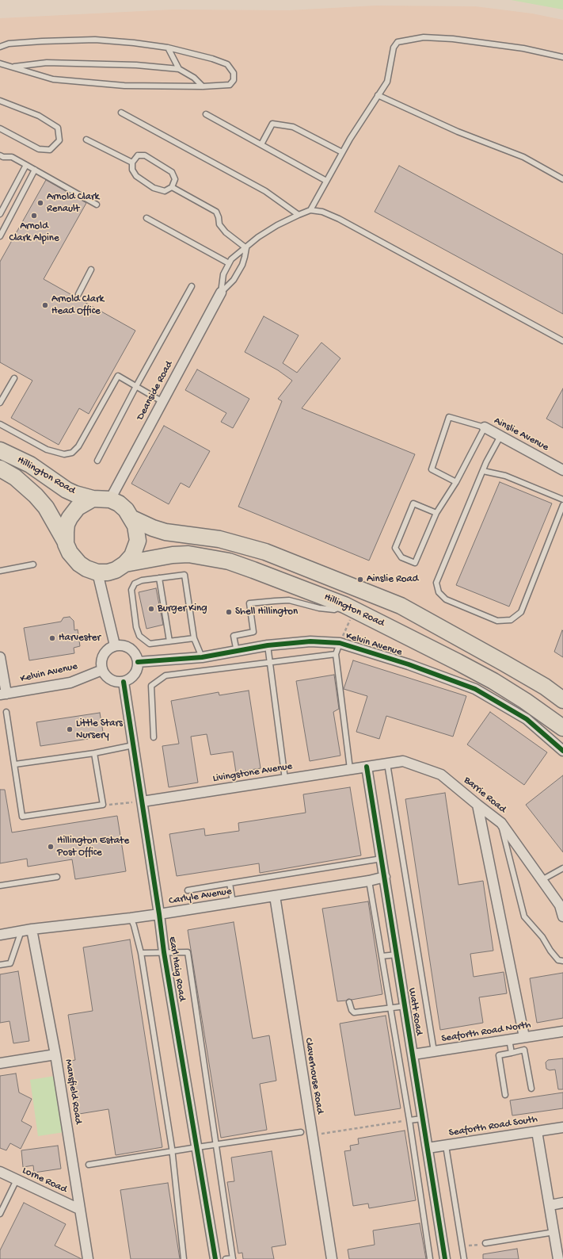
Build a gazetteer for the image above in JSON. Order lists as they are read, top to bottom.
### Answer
{
  "streets": {
    "main road": ["Hillington Road"],
    "street": [
      "Deanside Road",
      "Ainslie Avenue",
      "Kelvin Avenue",
      "Livingstone Avenue",
      "Barrie Road",
      "Carlyle Avenue",
      "Earl Haig Road",
      "Watt Road",
      "Seaforth Road North",
      "Claverhouse Road",
      "Mansfield Road",
      "Seaforth Road South",
      "Lorne Road"
    ]
  },
  "crossings": [
    ["Deanside Road", "Hillington Road"],
    ["Kelvin Avenue", "Earl Haig Road"],
    ["Livingstone Avenue", "Barrie Road"],
    ["Livingstone Avenue", "Earl Haig Road"],
    ["Livingstone Avenue", "Watt Road"],
    ["Barrie Road", "Watt Road"],
    ["Carlyle Avenue", "Earl Haig Road"],
    ["Carlyle Avenue", "Watt Road"],
    ["Carlyle Avenue", "Claverhouse Road"],
    ["Carlyle Avenue", "Mansfield Road"],
    ["Watt Road", "Seaforth Road North"],
    ["Watt Road", "Seaforth Road South"],
    ["Mansfield Road", "Lorne Road"]
  ],
  "places": [
    "Arnold Clark Renault",
    "Arnold Clark Alpine",
    "Arnold Clark Head Office",
    "Ainslie Road",
    "Burger King",
    "Shell Hillington",
    "Harvester",
    "Little Stars Nursery",
    "Hillington Estate Post Office"
  ]
}
